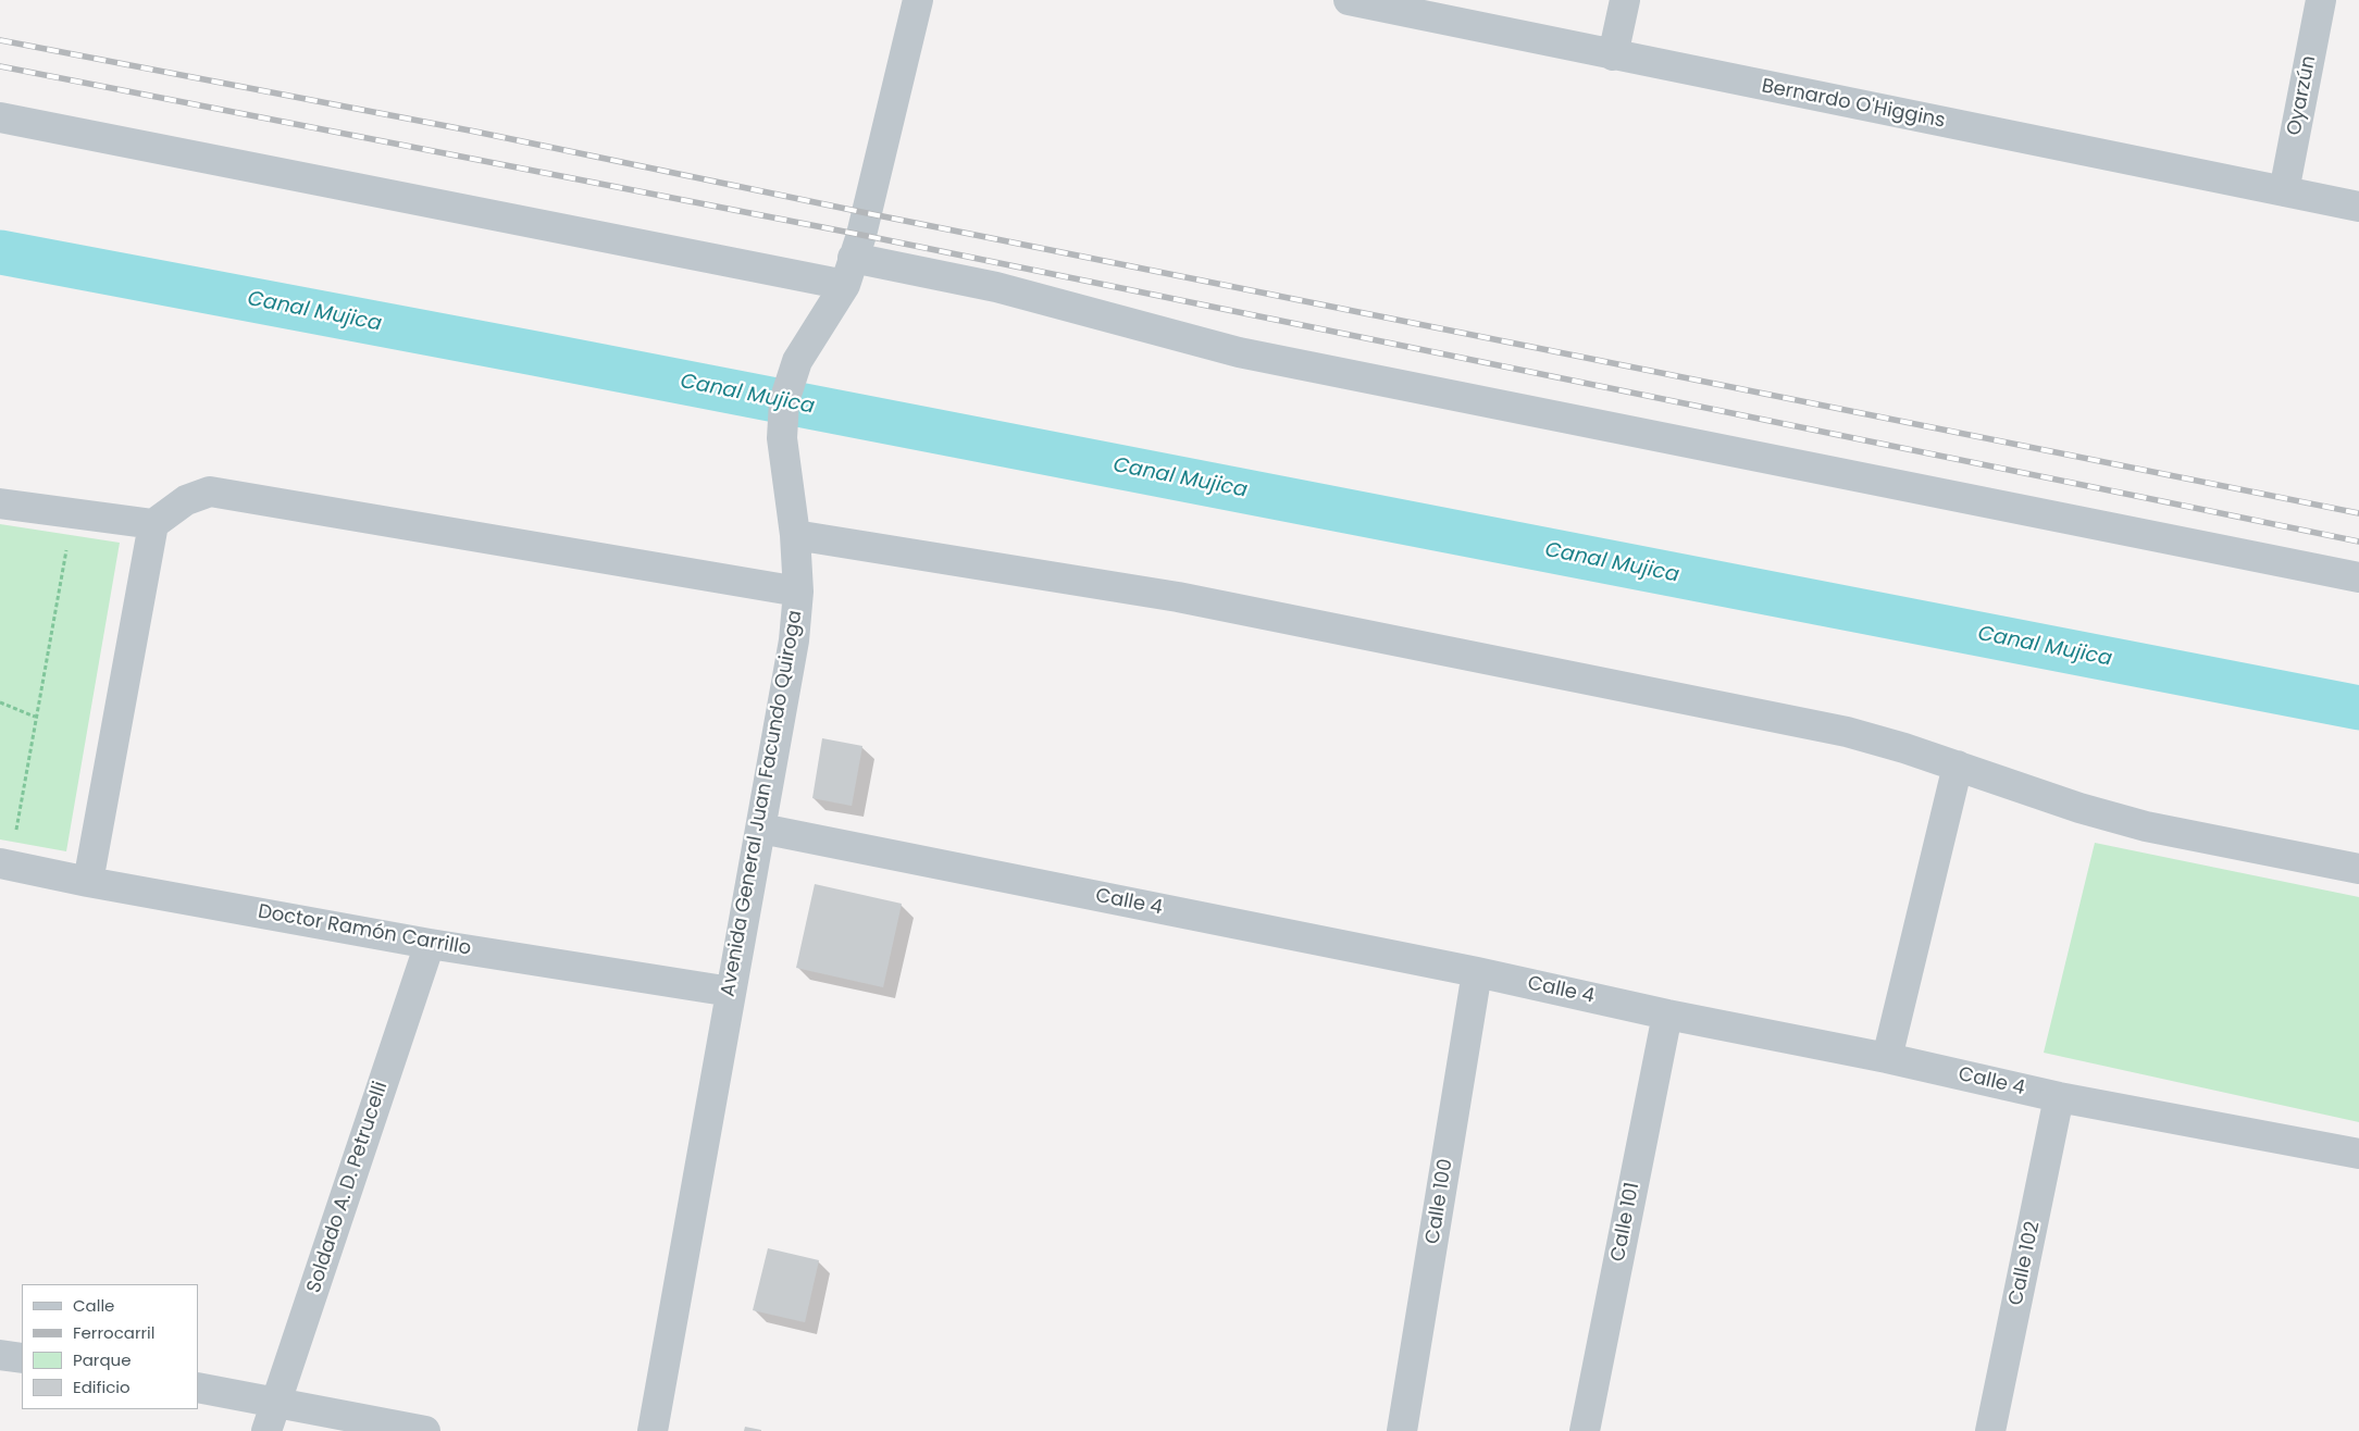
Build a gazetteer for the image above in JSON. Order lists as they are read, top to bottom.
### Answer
{
  "streets": {
    "street": [
      "Oyarzún",
      "Bernardo O'Higgins",
      "Avenida General Juan Facundo Quiroga",
      "Calle 4",
      "Doctor Ramón Carrillo",
      "Soldado A. D. Petrucelli",
      "Calle 100",
      "Calle 101",
      "Calle 102"
    ]
  },
  "crossings": [
    ["Oyarzún", "Bernardo O'Higgins"],
    ["Avenida General Juan Facundo Quiroga", "Calle 4"],
    ["Avenida General Juan Facundo Quiroga", "Doctor Ramón Carrillo"],
    ["Calle 4", "Calle 100"],
    ["Calle 4", "Calle 101"],
    ["Calle 4", "Calle 102"],
    ["Doctor Ramón Carrillo", "Soldado A. D. Petrucelli"]
  ],
  "water": ["Canal Mujica"],
  "legend": [
    "Calle",
    "Ferrocarril",
    "Parque",
    "Edificio"
  ]
}
